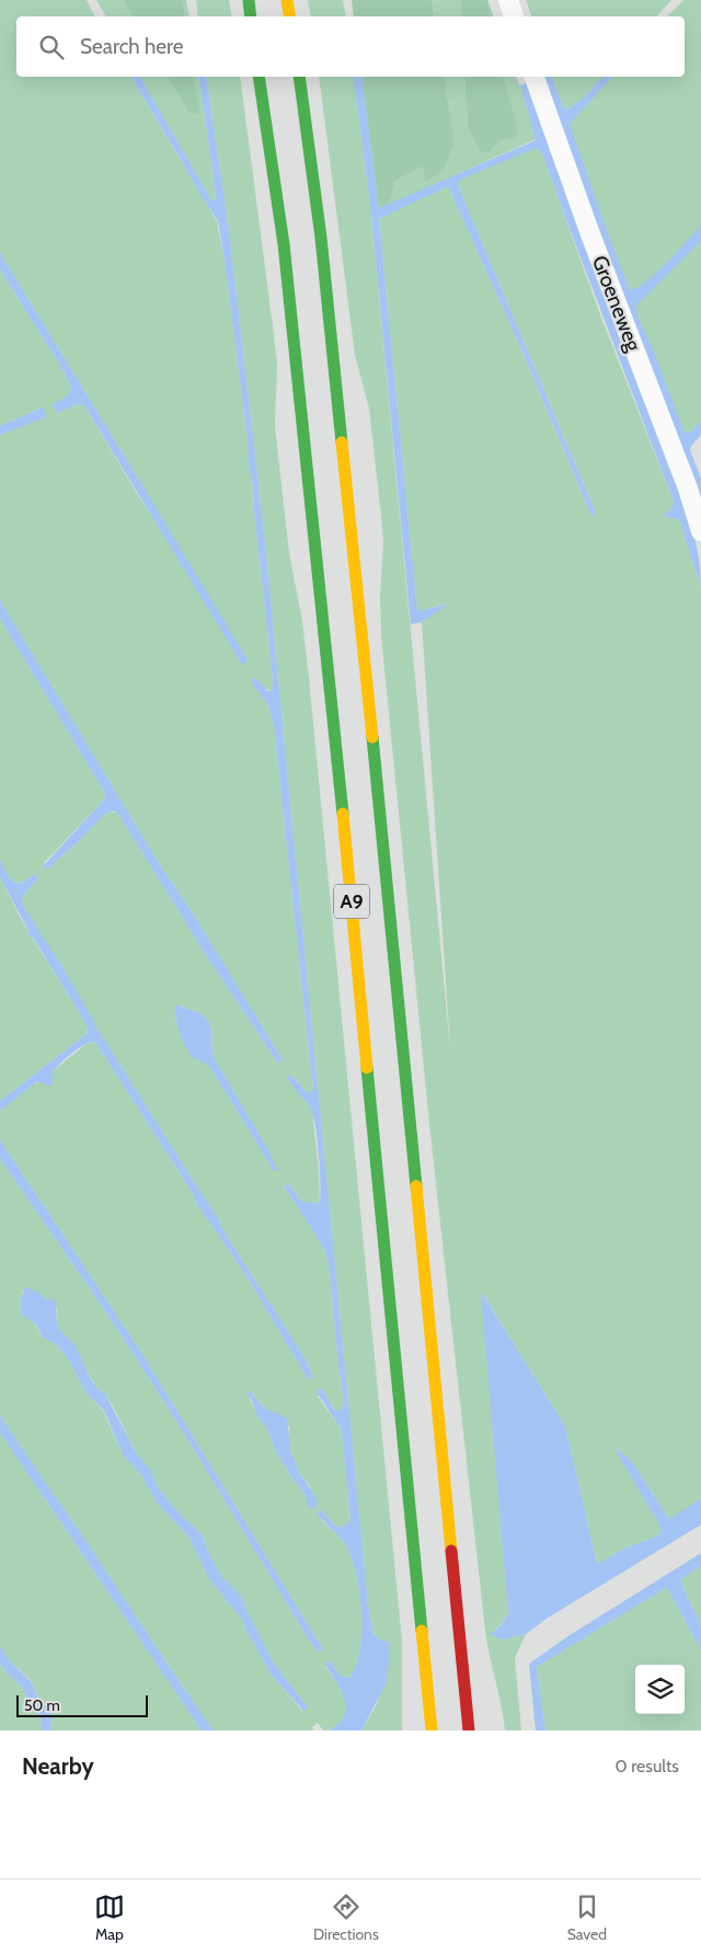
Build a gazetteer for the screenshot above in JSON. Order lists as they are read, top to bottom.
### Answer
{
  "streets": {
    "highway": ["A9"],
    "street": ["Groeneweg"]
  },
  "scale_bar": "50 m",
  "page": {
    "search": "Search here",
    "scale": "50 m",
    "heading": ["Nearby", "0 results"],
    "nav": ["Map", "Directions", "Saved"]
  }
}
